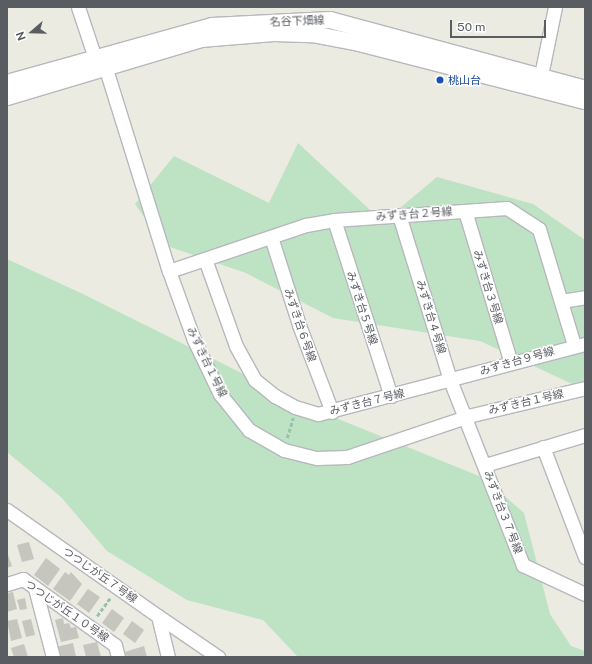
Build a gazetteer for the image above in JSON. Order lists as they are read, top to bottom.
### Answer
{
  "streets": {
    "street": [
      "名谷下畑線",
      "みずき台２号線",
      "みずき台３号線",
      "みずき台５号線",
      "みずき台４号線",
      "みずき台６号線",
      "みずき台９号線",
      "みずき台１号線",
      "みずき台７号線",
      "みずき台３７号線",
      "つつじが丘７号線",
      "つつじが丘１０号線"
    ]
  },
  "crossings": [
    ["名谷下畑線", "みずき台１号線"],
    ["みずき台２号線", "みずき台３号線"],
    ["みずき台２号線", "みずき台５号線"],
    ["みずき台２号線", "みずき台４号線"],
    ["みずき台２号線", "みずき台６号線"],
    ["みずき台２号線", "みずき台９号線"],
    ["みずき台２号線", "みずき台１号線"],
    ["みずき台２号線", "みずき台７号線"],
    ["みずき台３号線", "みずき台９号線"],
    ["みずき台５号線", "みずき台７号線"],
    ["みずき台４号線", "みずき台９号線"],
    ["みずき台４号線", "みずき台１号線"],
    ["みずき台４号線", "みずき台７号線"],
    ["みずき台４号線", "みずき台３７号線"],
    ["みずき台６号線", "みずき台７号線"],
    ["みずき台９号線", "みずき台７号線"],
    ["みずき台１号線", "みずき台３７号線"]
  ],
  "places": ["桃山台"],
  "scale_bar": "50 m",
  "north": "left"
}
